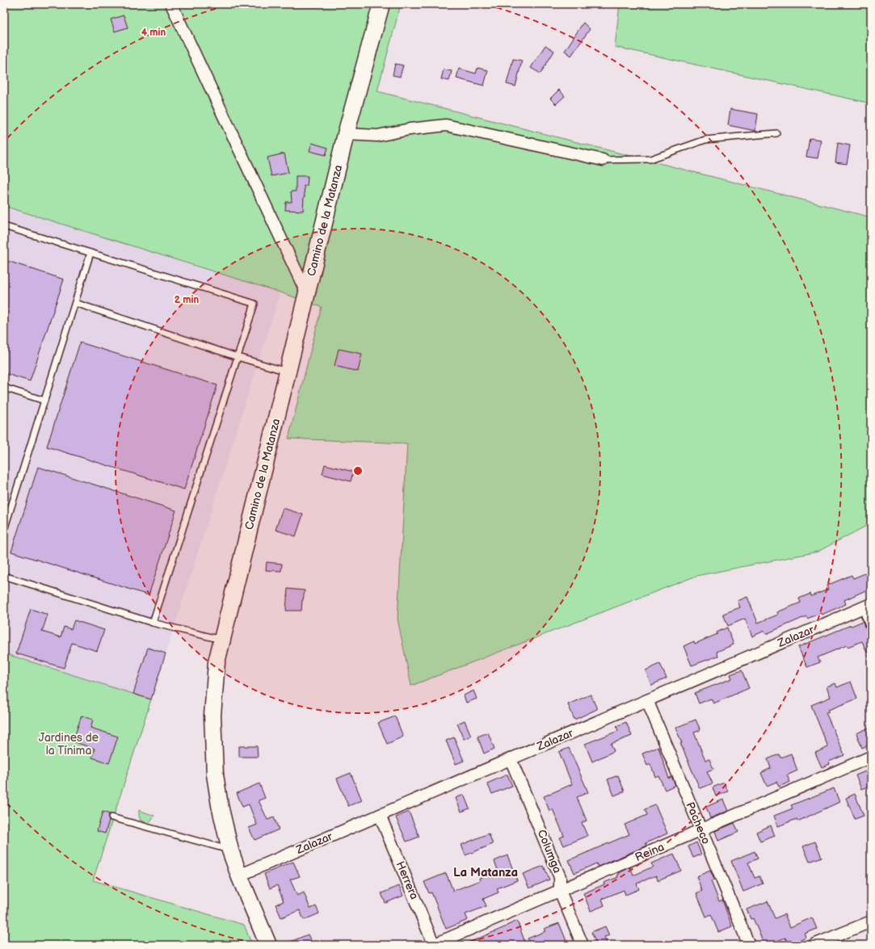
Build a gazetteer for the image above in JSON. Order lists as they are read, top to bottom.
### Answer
{
  "streets": {
    "street": [
      "Camino de la Matanza",
      "Zalazar",
      "Pacheco",
      "Columga",
      "Reina",
      "Herrera"
    ]
  },
  "crossings": [
    ["Camino de la Matanza", "Zalazar"],
    ["Zalazar", "Pacheco"],
    ["Zalazar", "Columga"],
    ["Zalazar", "Herrera"],
    ["Pacheco", "Reina"],
    ["Columga", "Reina"],
    ["Reina", "Herrera"]
  ],
  "districts": ["La Matanza"],
  "parks": ["Jardines de la Tínima"],
  "rings": ["4 min", "2 min"]
}
